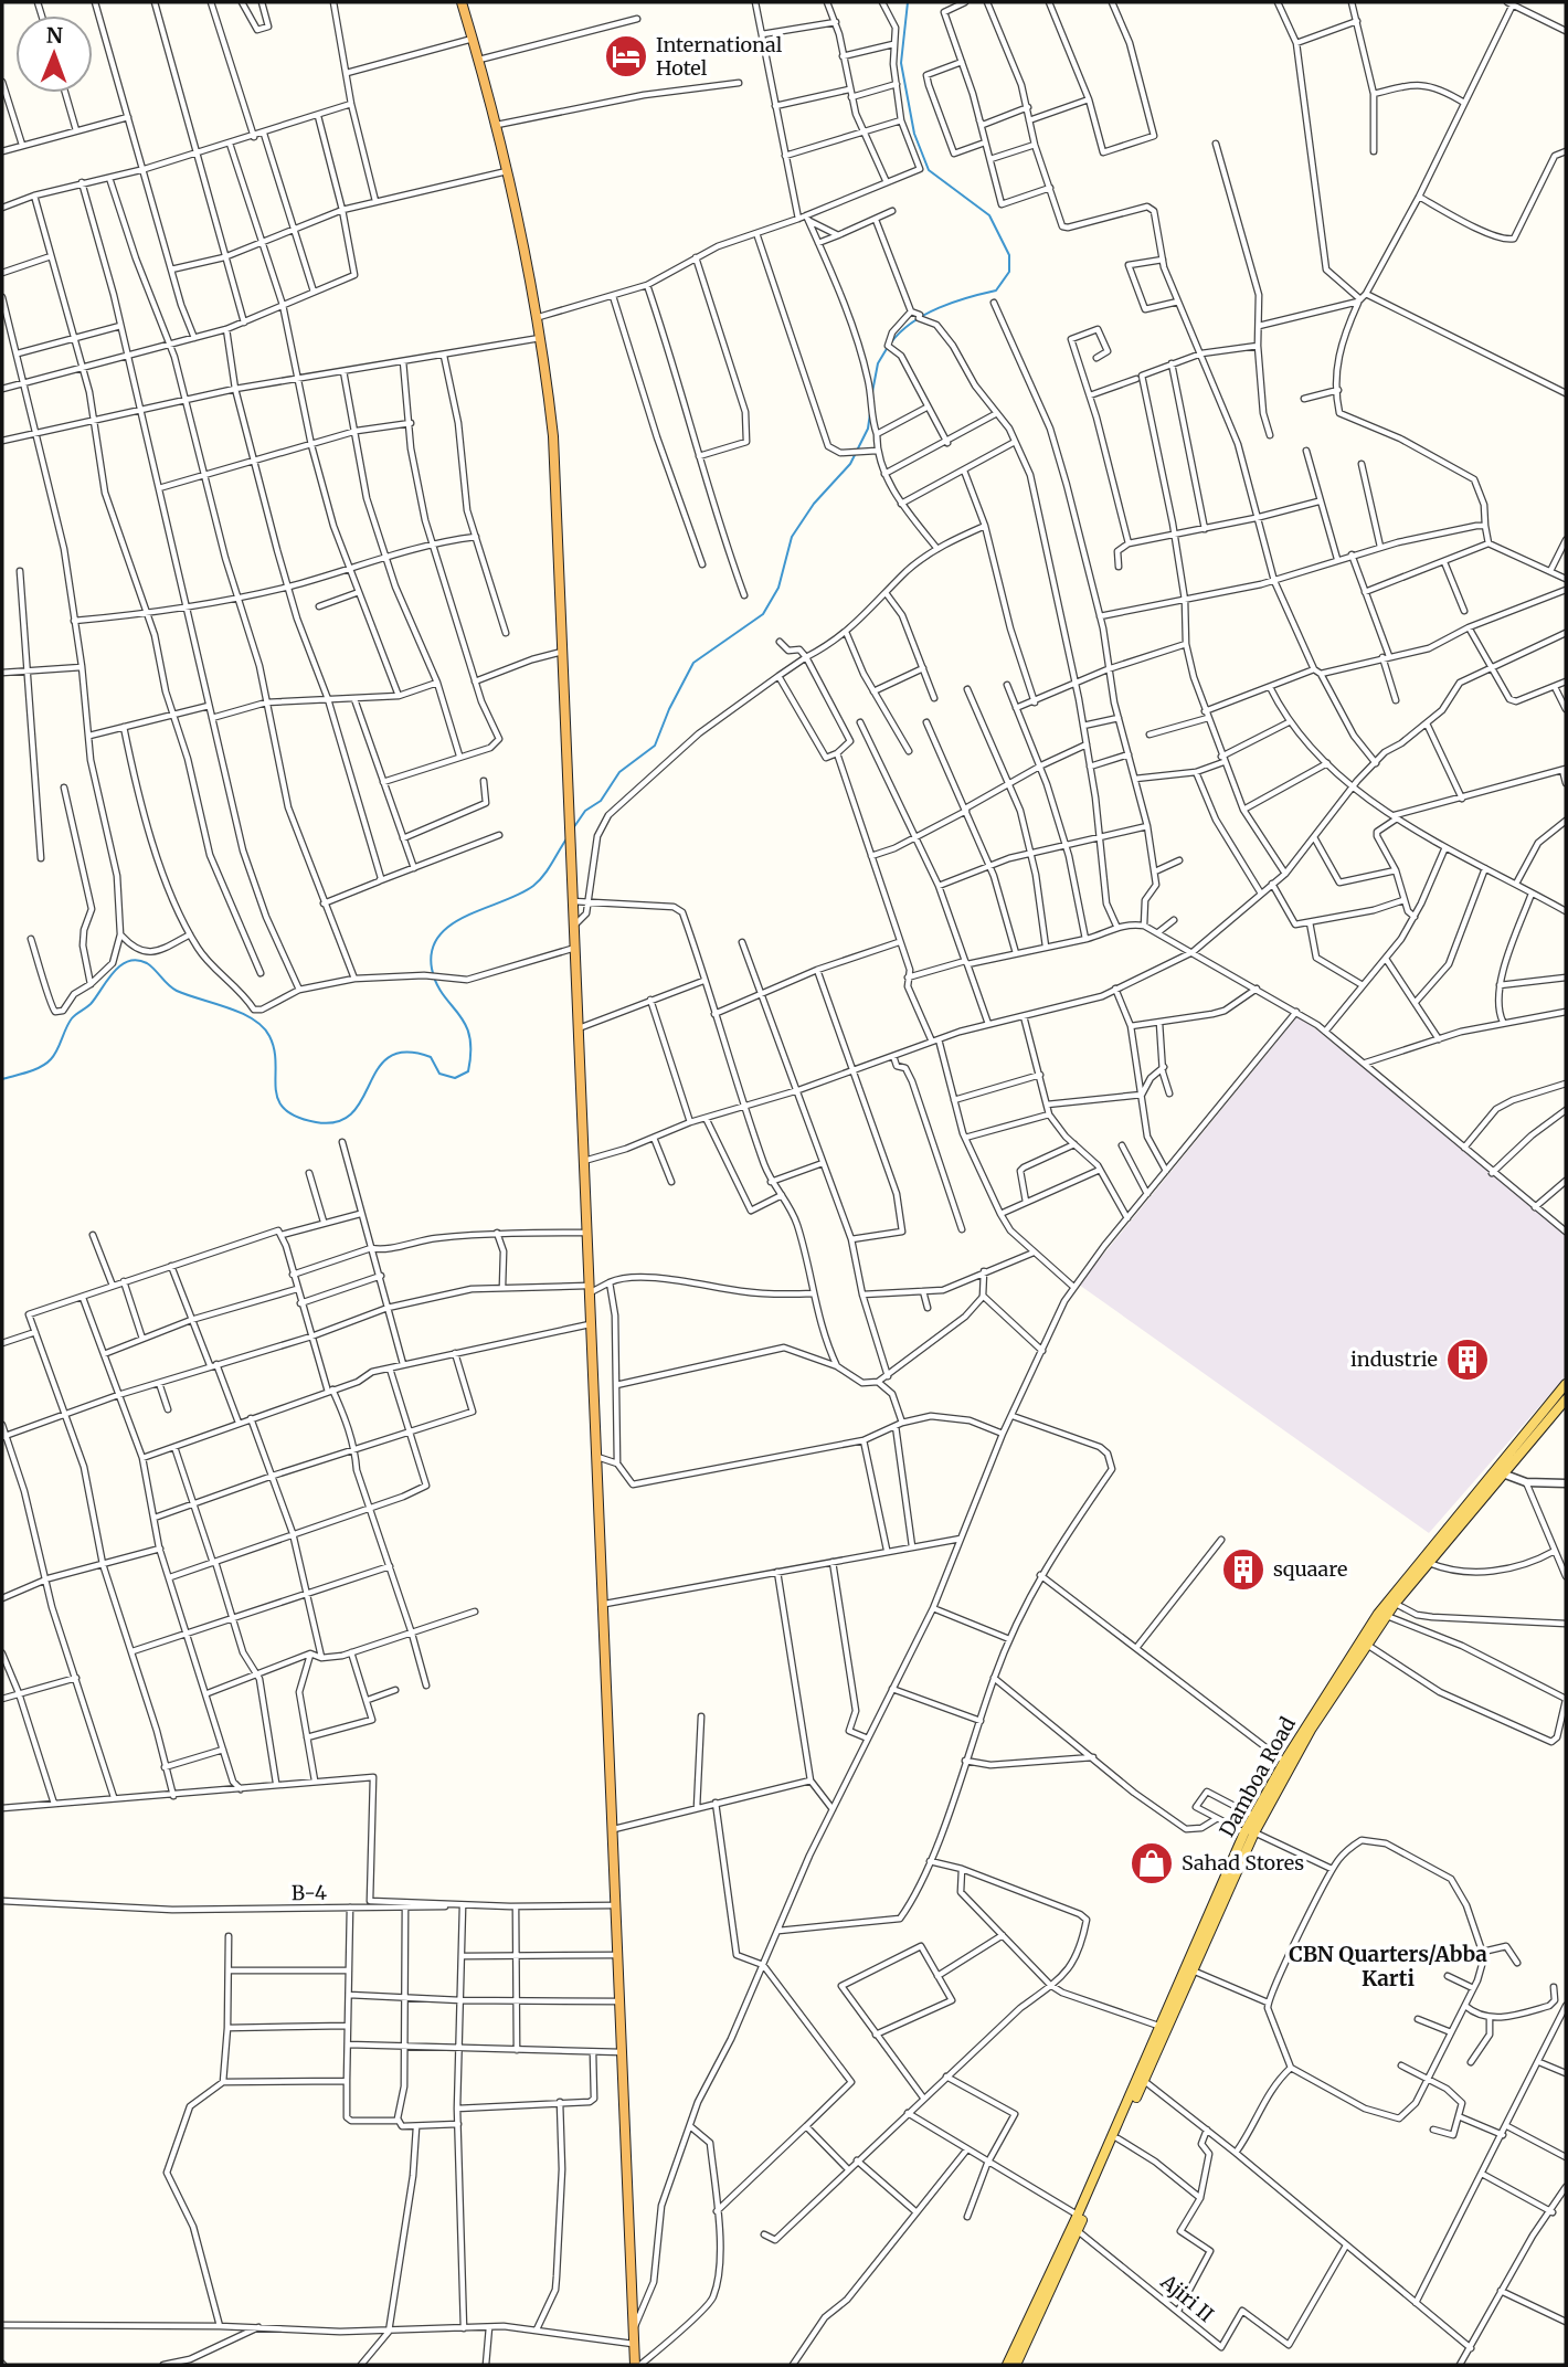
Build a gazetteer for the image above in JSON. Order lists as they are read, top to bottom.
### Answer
{
  "streets": {
    "main road": ["Damboa Road"],
    "street": ["B-4", "Ajiri II"]
  },
  "crossings": [
    ["Damboa Road", "Ajiri II"]
  ],
  "districts": ["CBN Quarters/Abba Karti"],
  "places": {
    "hotel": ["International Hotel"],
    "building": ["industrie", "squaare"],
    "shop": ["Sahad Stores"]
  },
  "north": "top"
}
